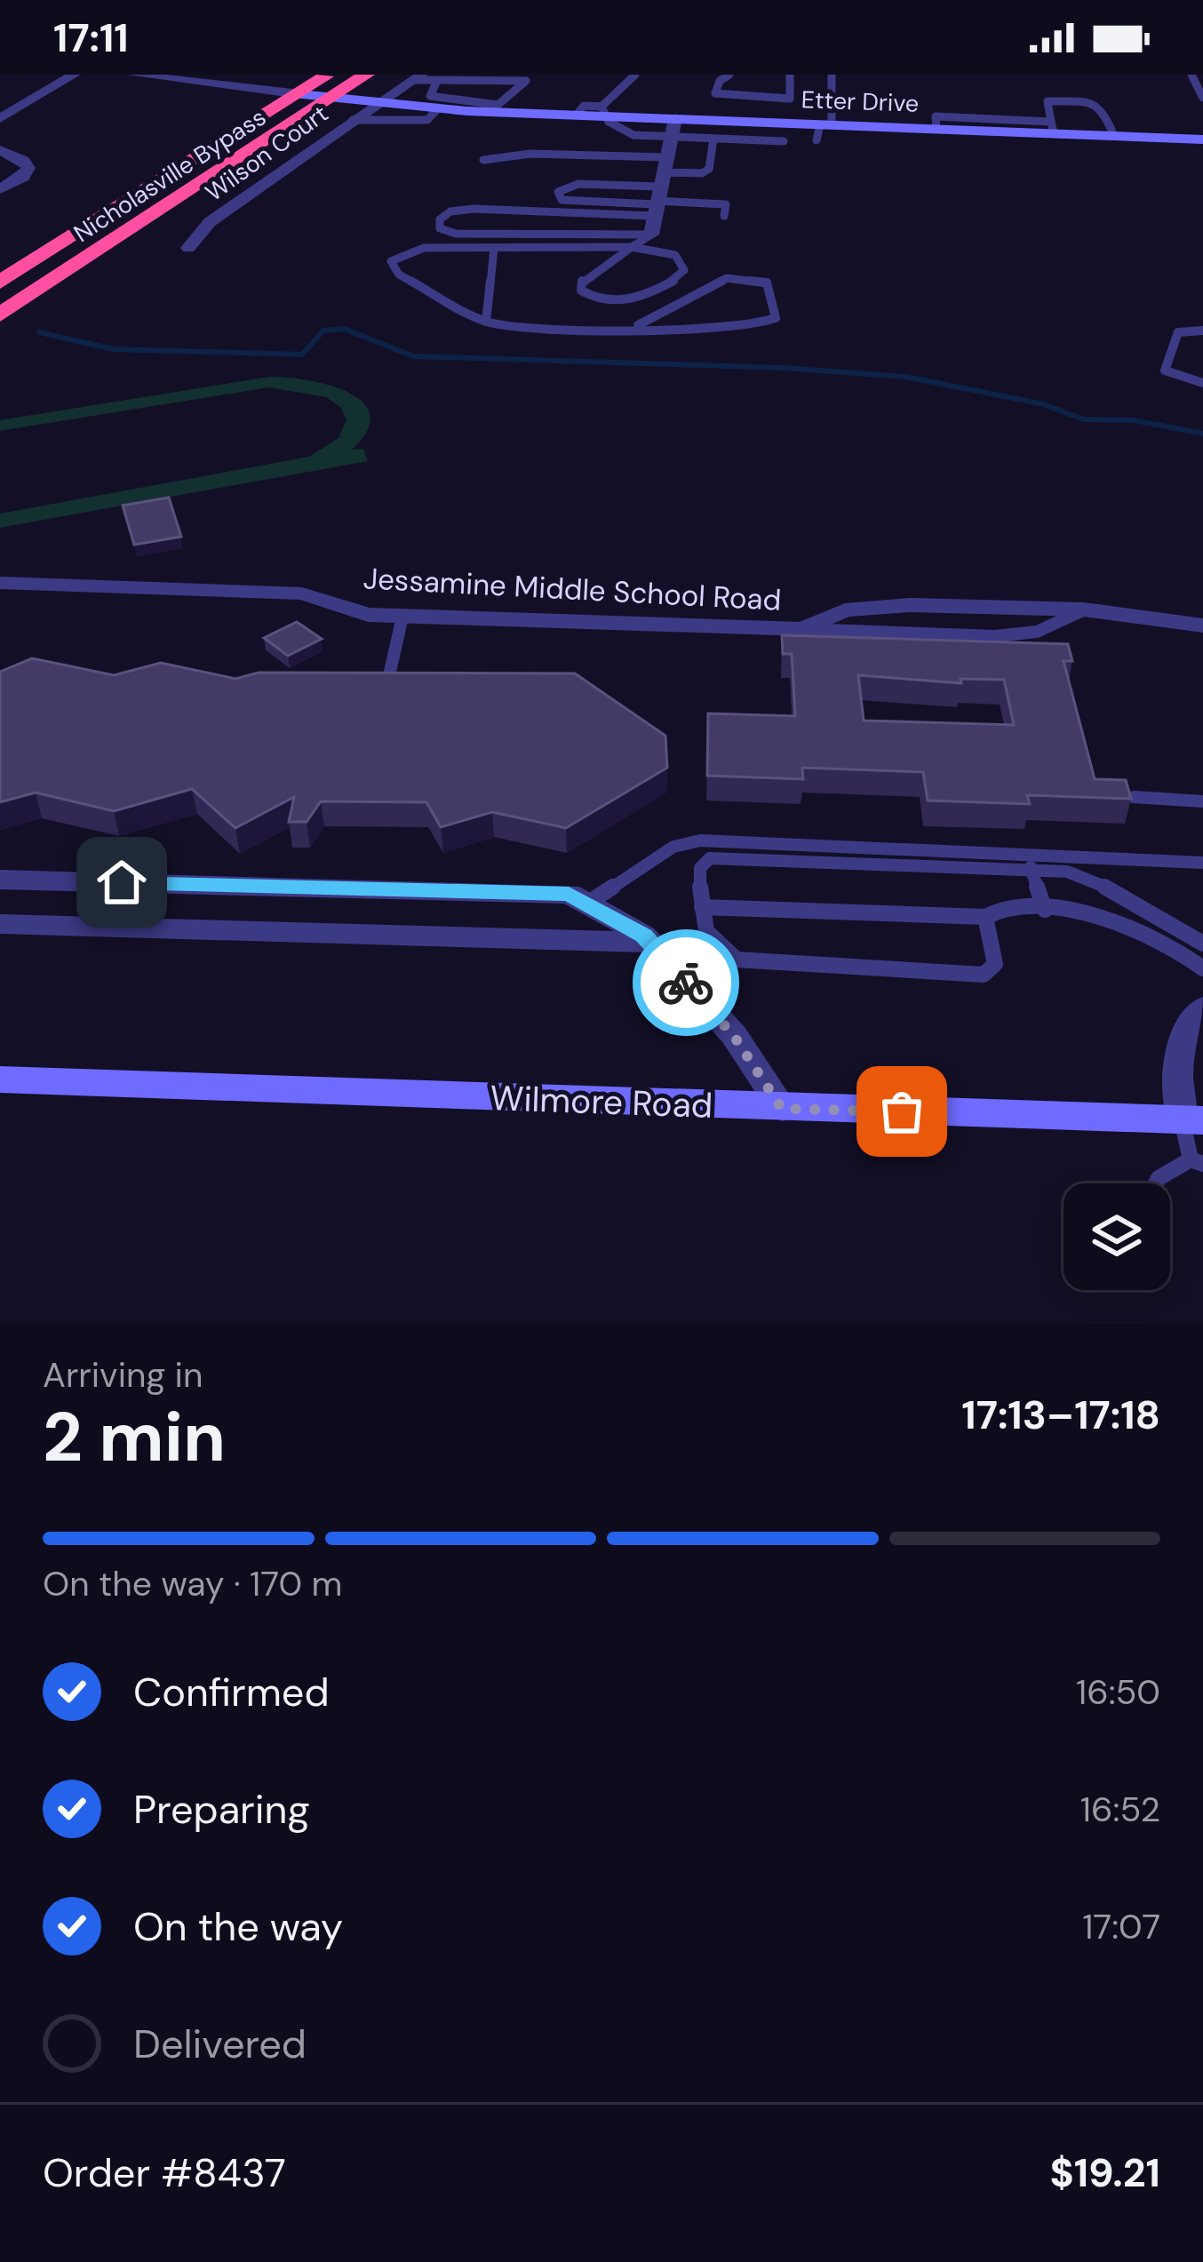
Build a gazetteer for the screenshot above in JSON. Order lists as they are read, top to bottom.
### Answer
{
  "streets": {
    "highway": ["Nicholasville Bypass"],
    "street": [
      "Etter Drive",
      "Wilson Court",
      "Jessamine Middle School Road",
      "Wilmore Road"
    ]
  },
  "crossings": [
    ["Etter Drive", "Wilson Court"],
    ["Etter Drive", "Nicholasville Bypass"]
  ],
  "page": {
    "status": "17:11",
    "heading": ["2 min", "Arriving in", "17:13–17:18"],
    "panel": ["Order #8437", "$19.21"],
    "bar": "On the way · 170 m",
    "list": [
      ["Confirmed", "16:50"],
      ["Preparing", "16:52"],
      ["On the way", "17:07"],
      "Delivered"
    ]
  }
}
